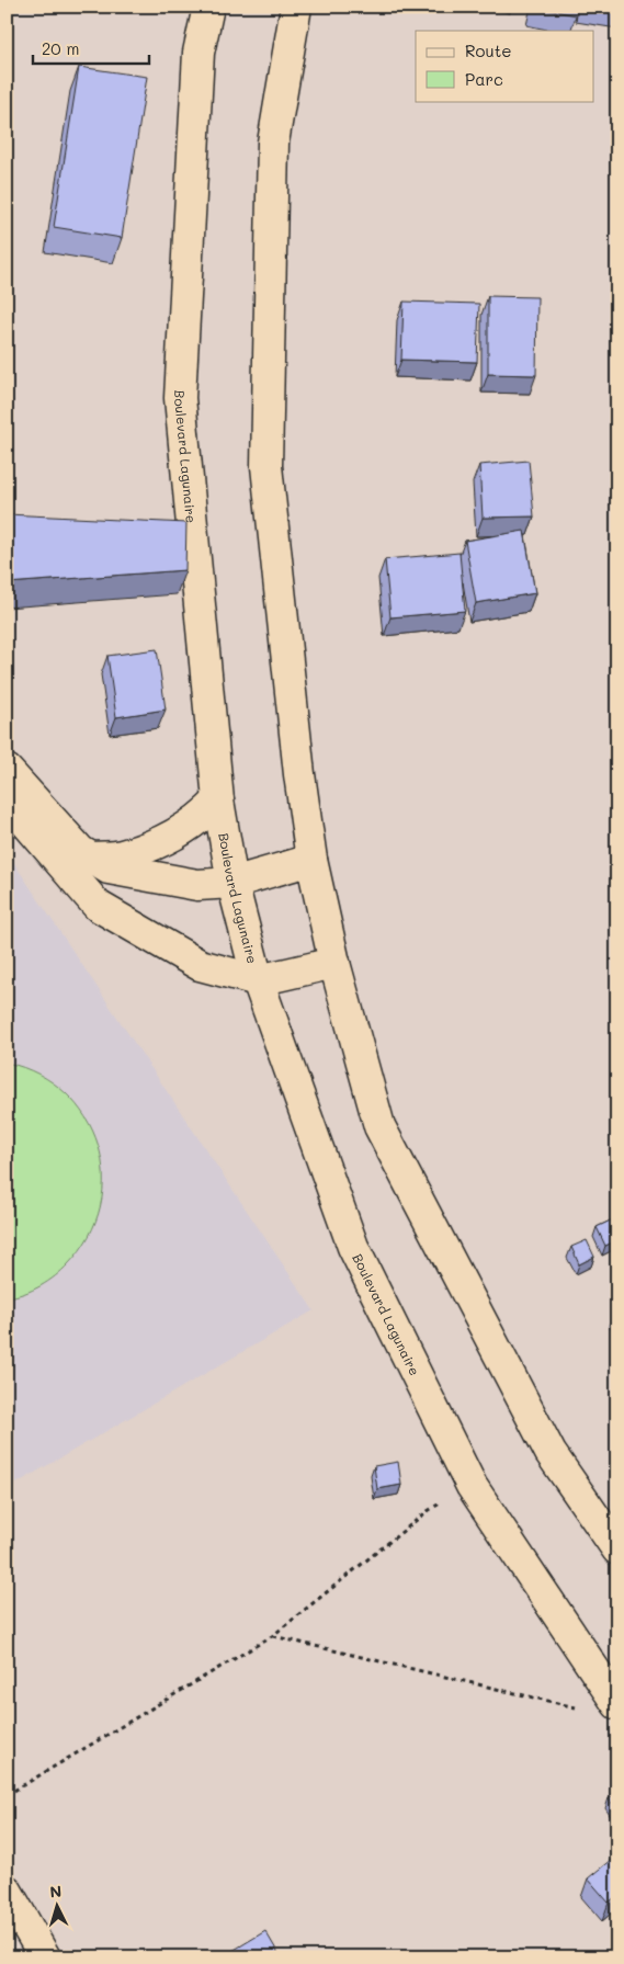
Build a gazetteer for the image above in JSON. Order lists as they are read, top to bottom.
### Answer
{
  "streets": {
    "main road": ["Boulevard Lagunaire"]
  },
  "legend": ["Route", "Parc"],
  "scale_bar": "20 m",
  "north": "top"
}
